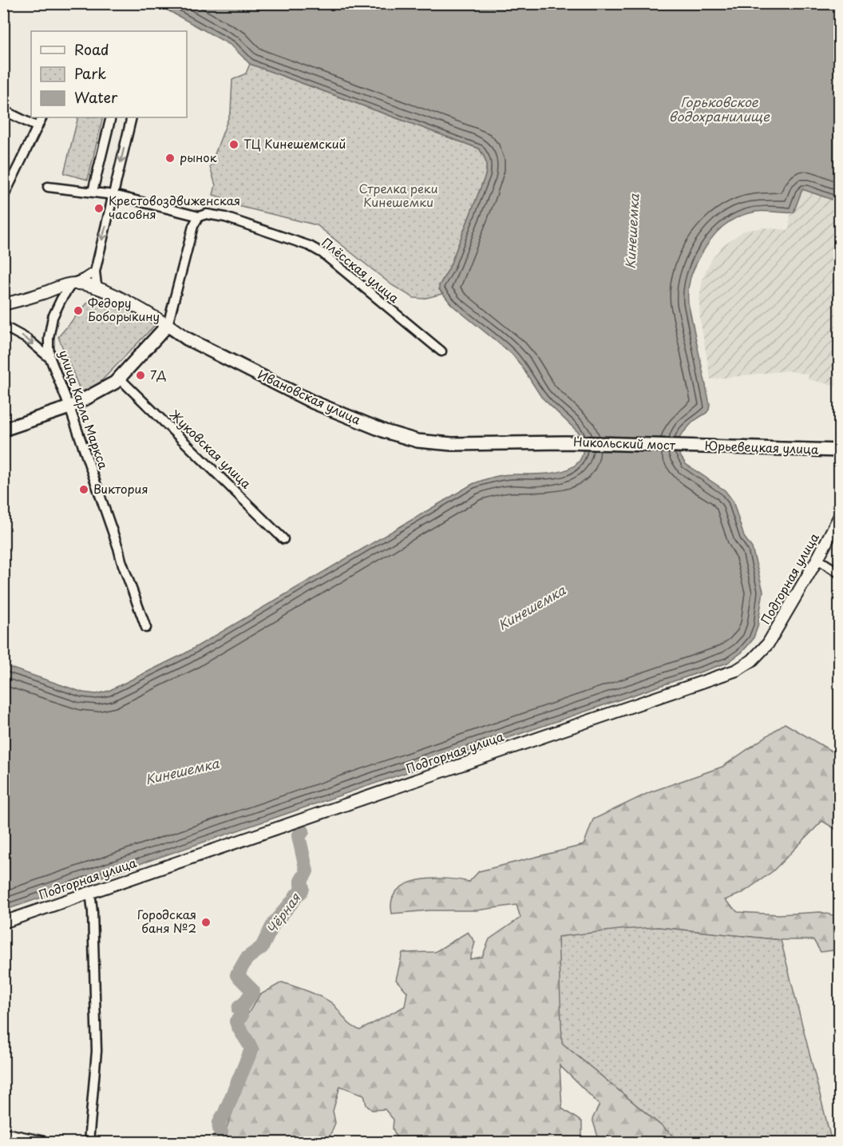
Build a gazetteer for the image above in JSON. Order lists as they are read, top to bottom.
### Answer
{
  "streets": {
    "main road": ["Ивановская улица", "Никольский мост", "Юрьевецкая улица"],
    "street": [
      "Плёсская улица",
      "улица Карла Маркса",
      "Жуковская улица",
      "Подгорная улица"
    ]
  },
  "crossings": [
    ["Ивановская улица", "улица Карла Маркса"],
    ["Ивановская улица", "Никольский мост"],
    ["Никольский мост", "Юрьевецкая улица"]
  ],
  "water": ["Горьковское водохранилище", "Кинешемка", "Чёрная"],
  "parks": ["Стрелка реки Кинешемки"],
  "places": [
    "ТЦ Кинешемский",
    "рынок",
    "Крестовоздвиженская часовня",
    "Федору Боборыкину",
    "7Д",
    "Виктория",
    "Городская баня №2"
  ],
  "legend": ["Road", "Park", "Water"]
}
